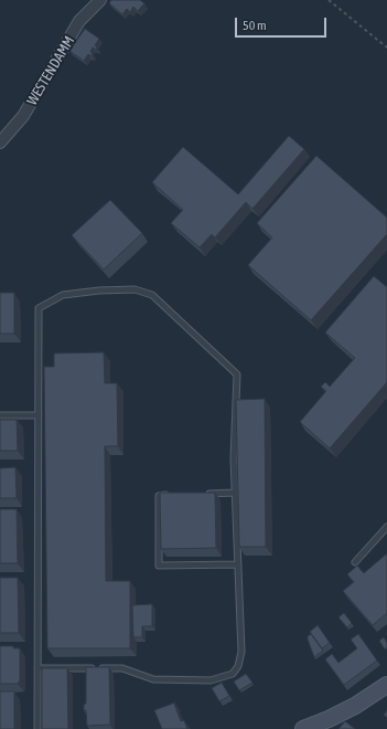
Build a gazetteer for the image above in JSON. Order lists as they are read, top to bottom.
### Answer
{
  "streets": {
    "street": ["WESTENDAMM"]
  },
  "scale_bar": "50 m"
}
